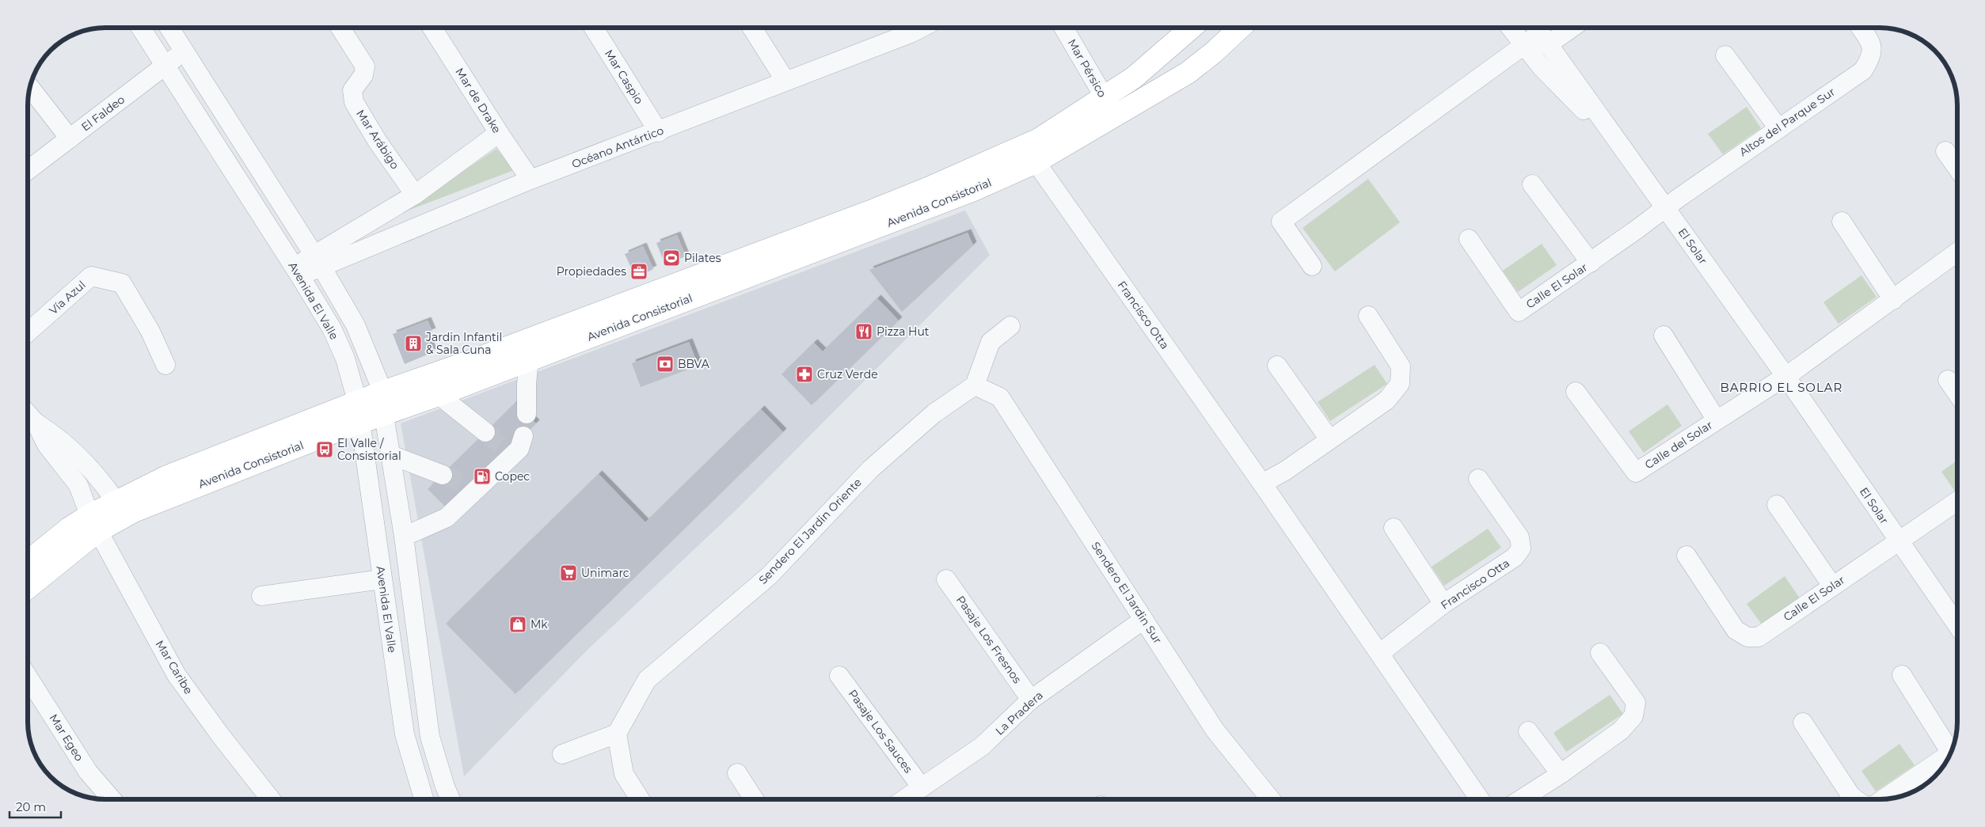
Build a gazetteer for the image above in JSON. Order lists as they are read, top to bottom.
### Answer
{
  "streets": {
    "main road": ["Avenida Consistorial"],
    "street": [
      "Mar Pérsico",
      "Mar Caspio",
      "Mar de Drake",
      "El Faldeo",
      "Altos del Parque Sur",
      "Mar Arábigo",
      "Océano Antártico",
      "El Solar",
      "Calle El Solar",
      "Vía Azul",
      "Avenida El Valle",
      "Francisco Otta",
      "Calle del Solar",
      "Sendero El Jardin Oriente",
      "Sendero El Jardin Sur",
      "Pasaje Los Fresnos",
      "Mar Caribe",
      "La Pradera",
      "Pasaje Los Sauces",
      "Mar Egeo"
    ]
  },
  "crossings": [
    ["Mar Pérsico", "Avenida Consistorial"],
    ["Mar Caspio", "Océano Antártico"],
    ["Mar de Drake", "Océano Antártico"],
    ["El Faldeo", "Avenida El Valle"],
    ["Altos del Parque Sur", "El Solar"],
    ["Altos del Parque Sur", "Calle El Solar"],
    ["Mar Arábigo", "Océano Antártico"],
    ["Océano Antártico", "Avenida El Valle"],
    ["Avenida Consistorial", "Avenida El Valle"],
    ["Avenida Consistorial", "Francisco Otta"],
    ["Avenida Consistorial", "Mar Caribe"],
    ["El Solar", "Calle El Solar"],
    ["El Solar", "Calle del Solar"],
    ["Sendero El Jardin Oriente", "Sendero El Jardin Sur"],
    ["Sendero El Jardin Sur", "La Pradera"],
    ["Pasaje Los Fresnos", "La Pradera"],
    ["La Pradera", "Pasaje Los Sauces"]
  ],
  "districts": ["BARRIO EL SOLAR"],
  "places": {
    "sports": ["Pilates"],
    "office": ["Propiedades"],
    "restaurant": ["Pizza Hut"],
    "building": ["Jardin Infantil & Sala Cuna"],
    "bank": ["BBVA"],
    "pharmacy": ["Cruz Verde"],
    "bus stop": ["El Valle / Consistorial"],
    "fuel station": ["Copec"],
    "supermarket": ["Unimarc"],
    "shop": ["Mk"]
  },
  "scale_bar": "20 m"
}
